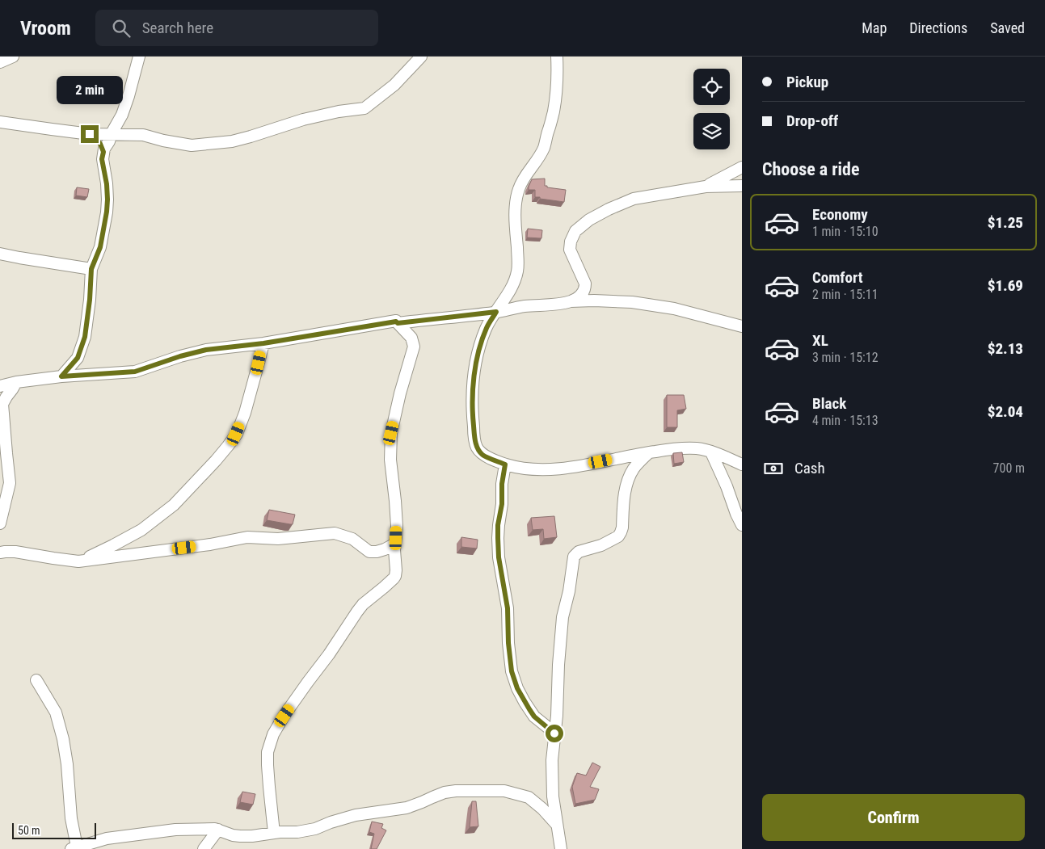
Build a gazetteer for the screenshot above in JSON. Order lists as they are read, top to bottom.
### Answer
{
  "scale_bar": "50 m",
  "page": {
    "header": "Vroom",
    "search": "Search here",
    "nav": ["Map", "Directions", "Saved"],
    "banner": ["Pickup", "Drop-off"],
    "bubble": "2 min",
    "heading": "Choose a ride",
    "list": [
      {
        "name": "Economy",
        "note": "1 min · 15:10",
        "value": "$1.25"
      },
      {
        "name": "Comfort",
        "note": "2 min · 15:11",
        "value": "$1.69"
      },
      {
        "name": "XL",
        "note": "3 min · 15:12",
        "value": "$2.13"
      },
      {
        "name": "Black",
        "note": "4 min · 15:13",
        "value": "$2.04"
      }
    ],
    "pay": ["Cash", "700 m"],
    "buttons": "Confirm",
    "scale": "50 m"
  }
}
